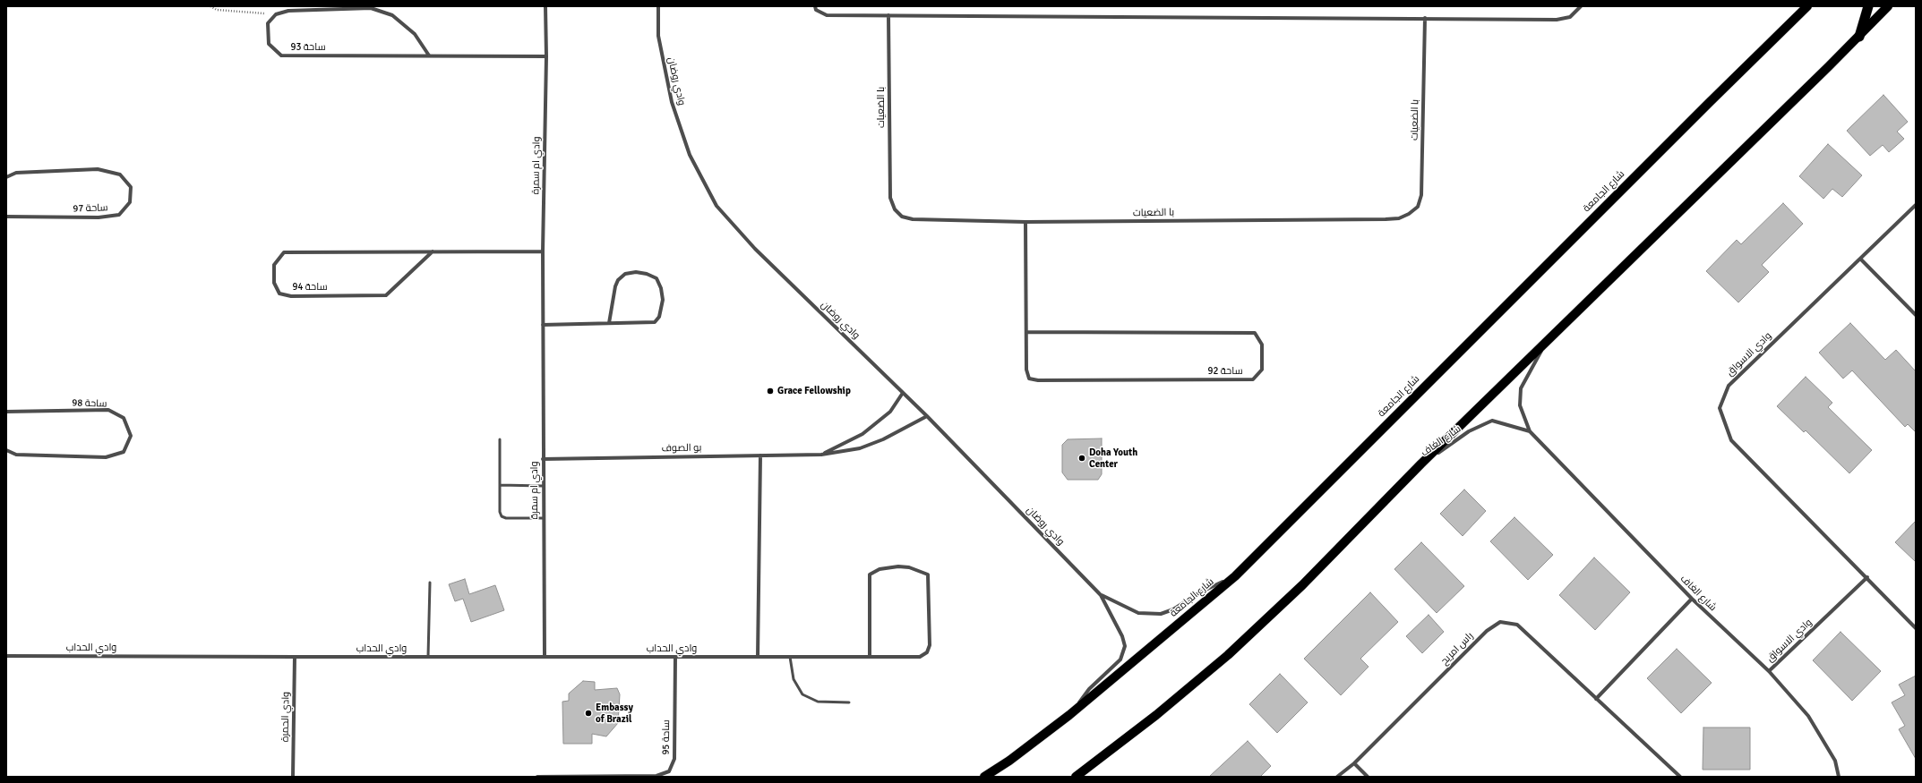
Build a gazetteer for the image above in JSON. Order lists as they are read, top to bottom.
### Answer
{
  "streets": {
    "main road": ["شارع الجامعة"],
    "street": [
      "ساحة 93",
      "وادي روضان",
      "با الضعيات",
      "وادي ام سمرة",
      "ساحة 97",
      "ساحة 94",
      "وادي الاسواق",
      "ساحة 92",
      "ساحة 98",
      "شارع الغاف",
      "بو الصوف",
      "وادي الحداب",
      "راس امريح",
      "وادي الحمرة",
      "ساحة 95"
    ]
  },
  "crossings": [
    ["ساحة 93", "وادي ام سمرة"],
    ["وادي روضان", "شارع الجامعة"],
    ["وادي روضان", "بو الصوف"],
    ["با الضعيات", "ساحة 92"],
    ["وادي ام سمرة", "ساحة 94"],
    ["وادي ام سمرة", "بو الصوف"],
    ["وادي ام سمرة", "وادي الحداب"],
    ["وادي الاسواق", "شارع الغاف"],
    ["وادي الحداب", "وادي الحمرة"],
    ["وادي الحداب", "ساحة 95"]
  ],
  "places": ["Grace Fellowship", "Doha Youth Center", "Embassy of Brazil"]
}
